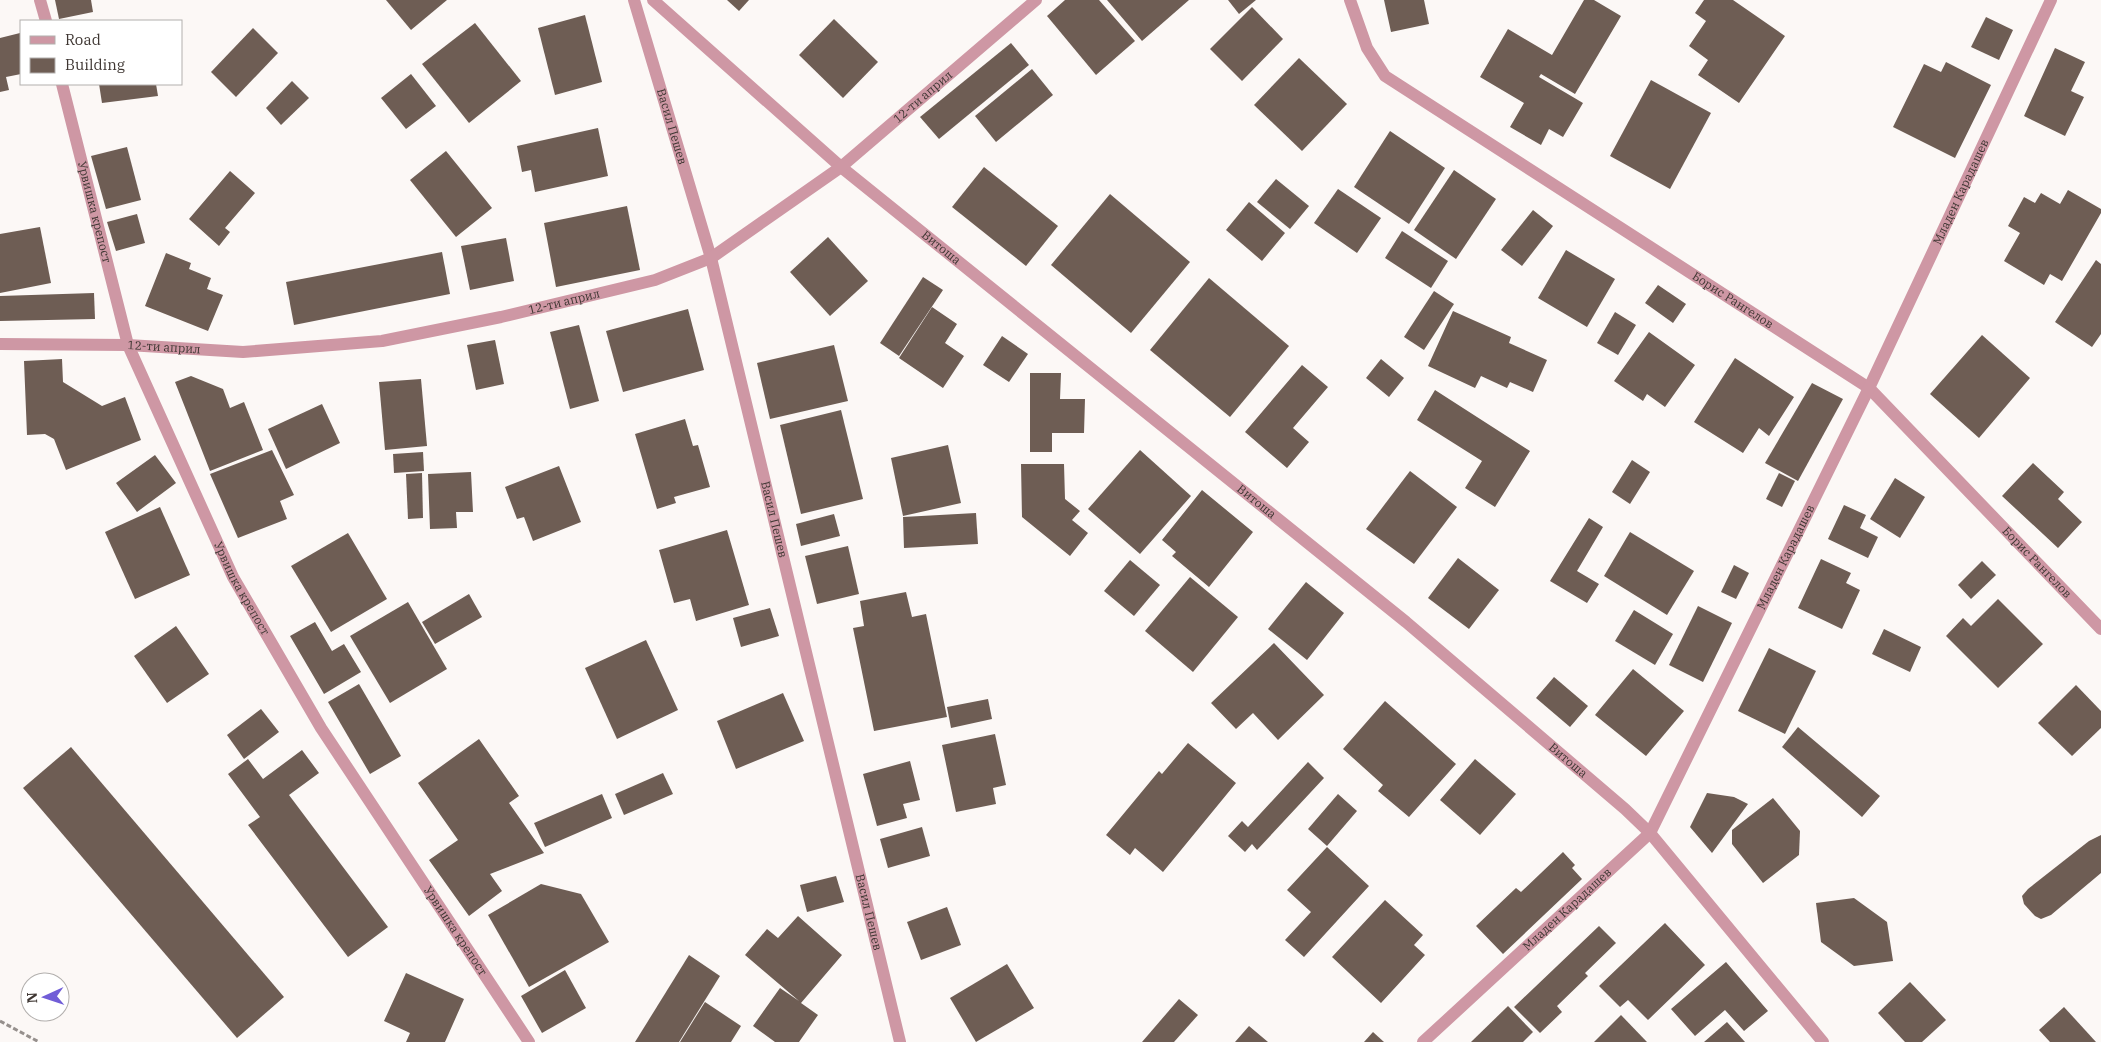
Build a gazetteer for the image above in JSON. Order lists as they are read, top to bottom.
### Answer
{
  "streets": {
    "street": [
      "12-ти април",
      "Васил Пешев",
      "Младен Карадашев",
      "Урвишка крепост",
      "Витоша",
      "Борис Рангелов"
    ]
  },
  "crossings": [
    ["12-ти април", "Васил Пешев"],
    ["12-ти април", "Урвишка крепост"],
    ["12-ти април", "Витоша"],
    ["Младен Карадашев", "Витоша"],
    ["Младен Карадашев", "Борис Рангелов"]
  ],
  "legend": ["Road", "Building"],
  "north": "left"
}
